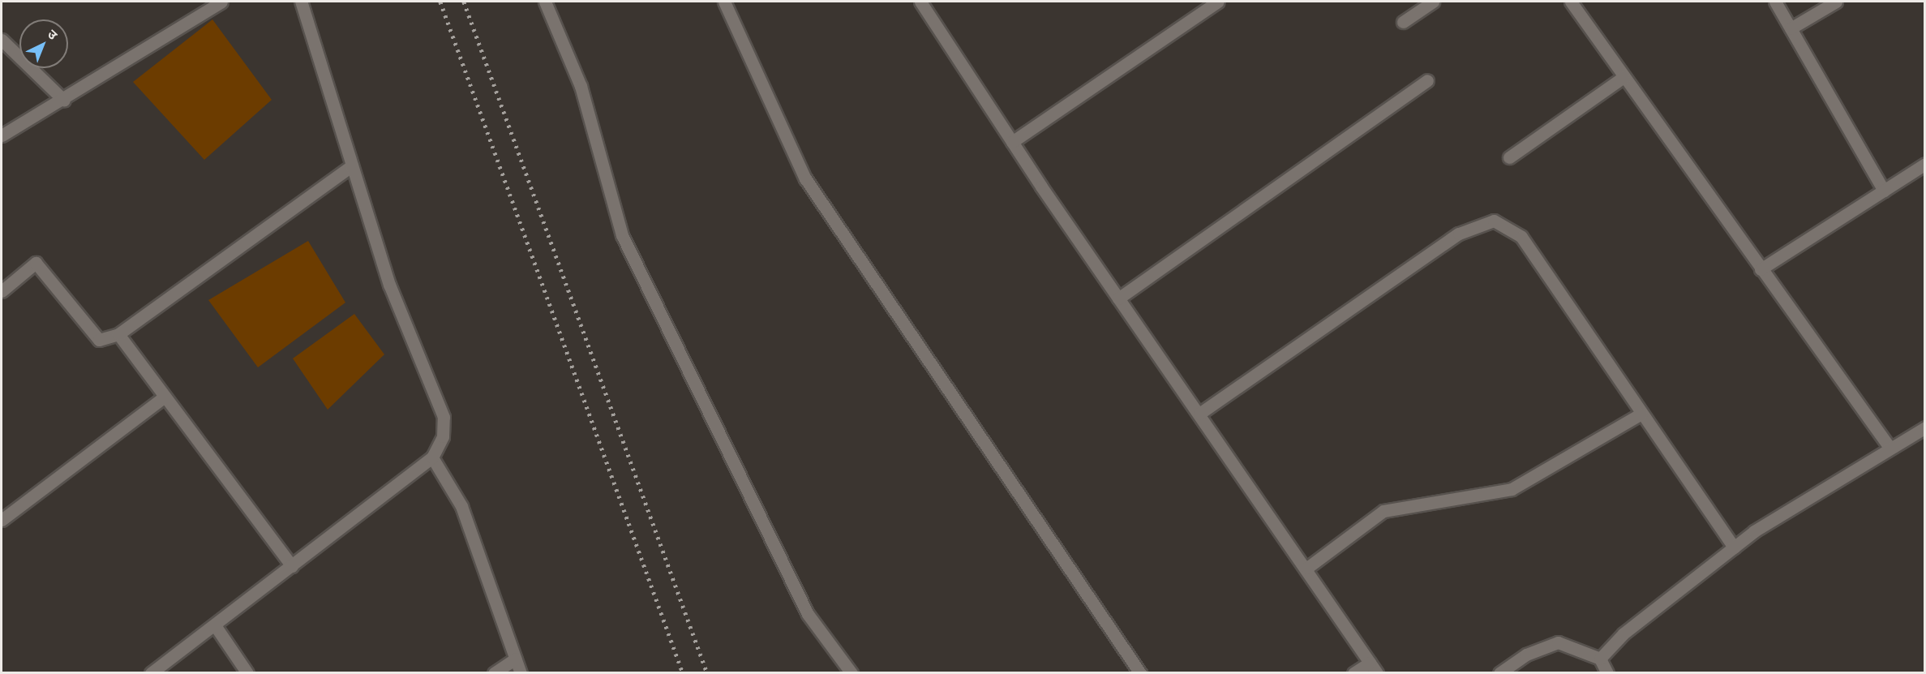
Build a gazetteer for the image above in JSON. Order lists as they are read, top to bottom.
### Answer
{
  "north": "top right"
}
